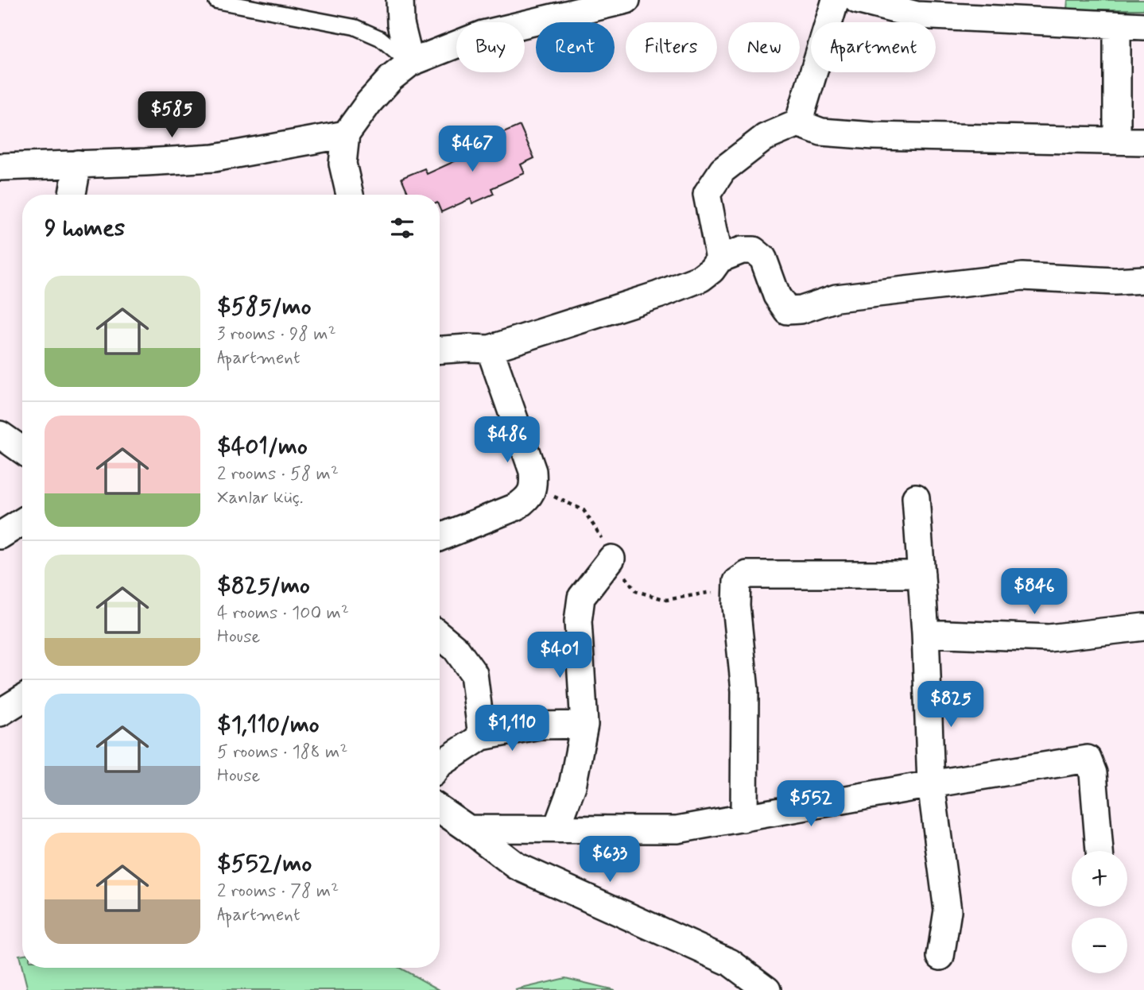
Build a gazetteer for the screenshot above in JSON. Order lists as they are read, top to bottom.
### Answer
{
  "page": {
    "chip": [
      "Buy",
      "Rent",
      "Filters",
      "New",
      "Apartment"
    ],
    "price": [
      "$585",
      "$467",
      "$486",
      "$846",
      "$401",
      "$825",
      "$1,110",
      "$552",
      "$633"
    ],
    "heading": "9 homes",
    "list": [
      {
        "name": "$585/mo",
        "note": "3 rooms · 98 m² · Apartment"
      },
      {
        "name": "$401/mo",
        "note": "2 rooms · 58 m² · Xanlar küç."
      },
      {
        "name": "$825/mo",
        "note": "4 rooms · 100 m² · House"
      },
      {
        "name": "$1,110/mo",
        "note": "5 rooms · 188 m² · House"
      },
      {
        "name": "$552/mo",
        "note": "2 rooms · 78 m² · Apartment"
      }
    ],
    "map_buttons": ["+", "−"]
  }
}
